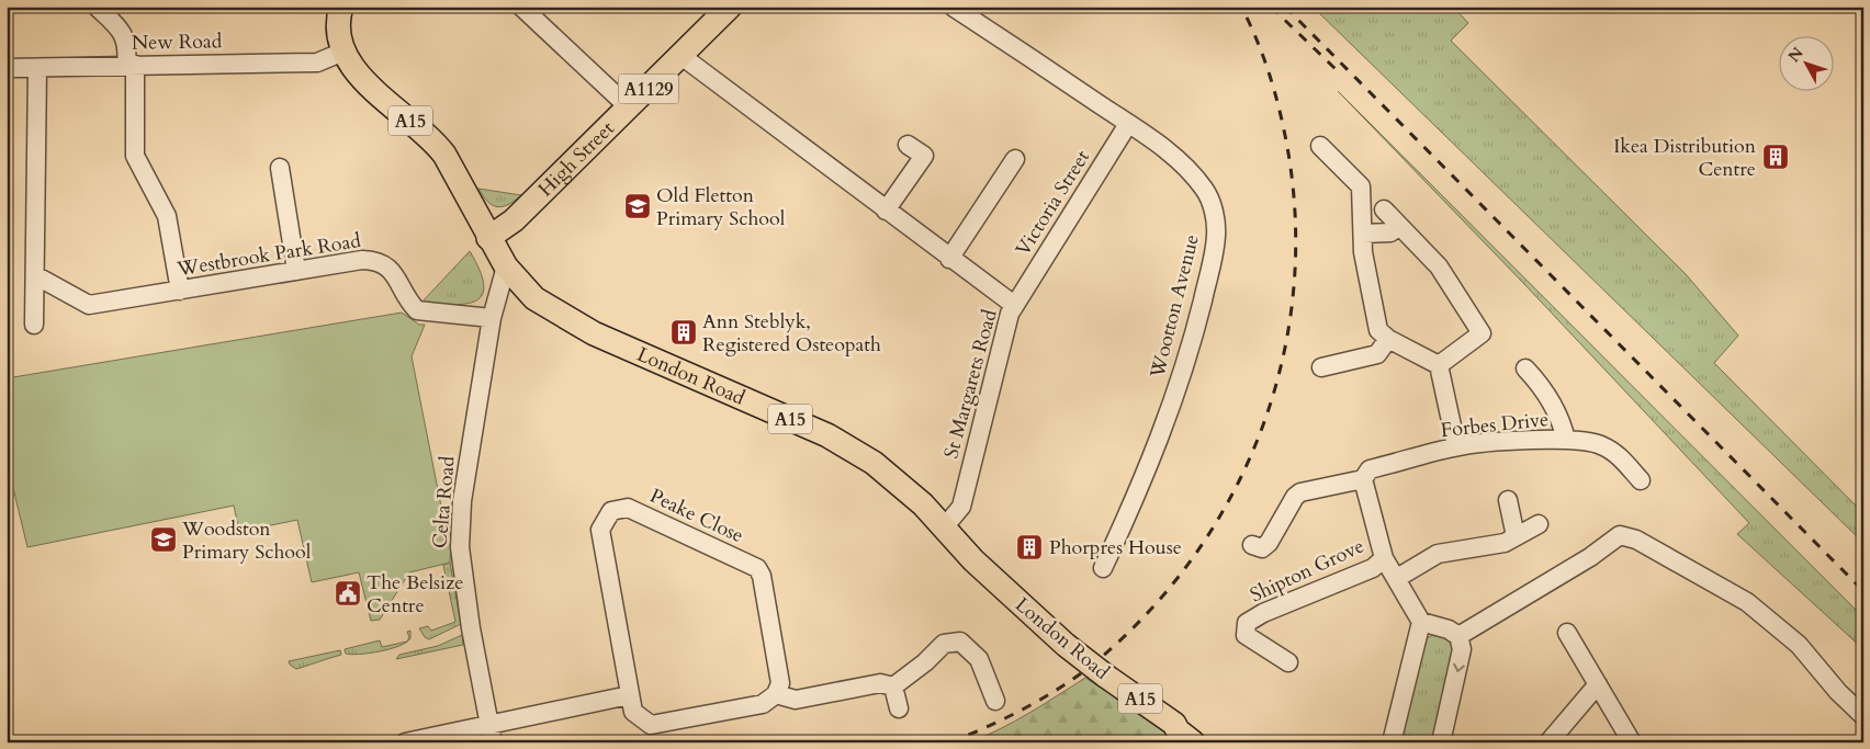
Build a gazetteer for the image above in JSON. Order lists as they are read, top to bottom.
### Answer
{
  "streets": {
    "main road": [
      "A1129",
      "A15",
      "High Street",
      "London Road"
    ],
    "street": [
      "New Road",
      "Victoria Street",
      "Westbrook Park Road",
      "Wootton Avenue",
      "St Margarets Road",
      "Forbes Drive",
      "Celta Road",
      "Peake Close",
      "Shipton Grove"
    ]
  },
  "crossings": [
    ["New Road", "London Road"],
    ["High Street", "London Road"],
    ["High Street", "St Margarets Road"],
    ["Victoria Street", "Wootton Avenue"],
    ["Victoria Street", "St Margarets Road"],
    ["Westbrook Park Road", "Celta Road"],
    ["London Road", "St Margarets Road"],
    ["London Road", "Celta Road"]
  ],
  "places": {
    "building": ["Ikea Distribution Centre", "Ann Steblyk, Registered Osteopath", "Phorpres House"],
    "school or university": ["Old Fletton Primary School", "Woodston Primary School"],
    "public building": ["The Belsize Centre"]
  },
  "north": "top left"
}
